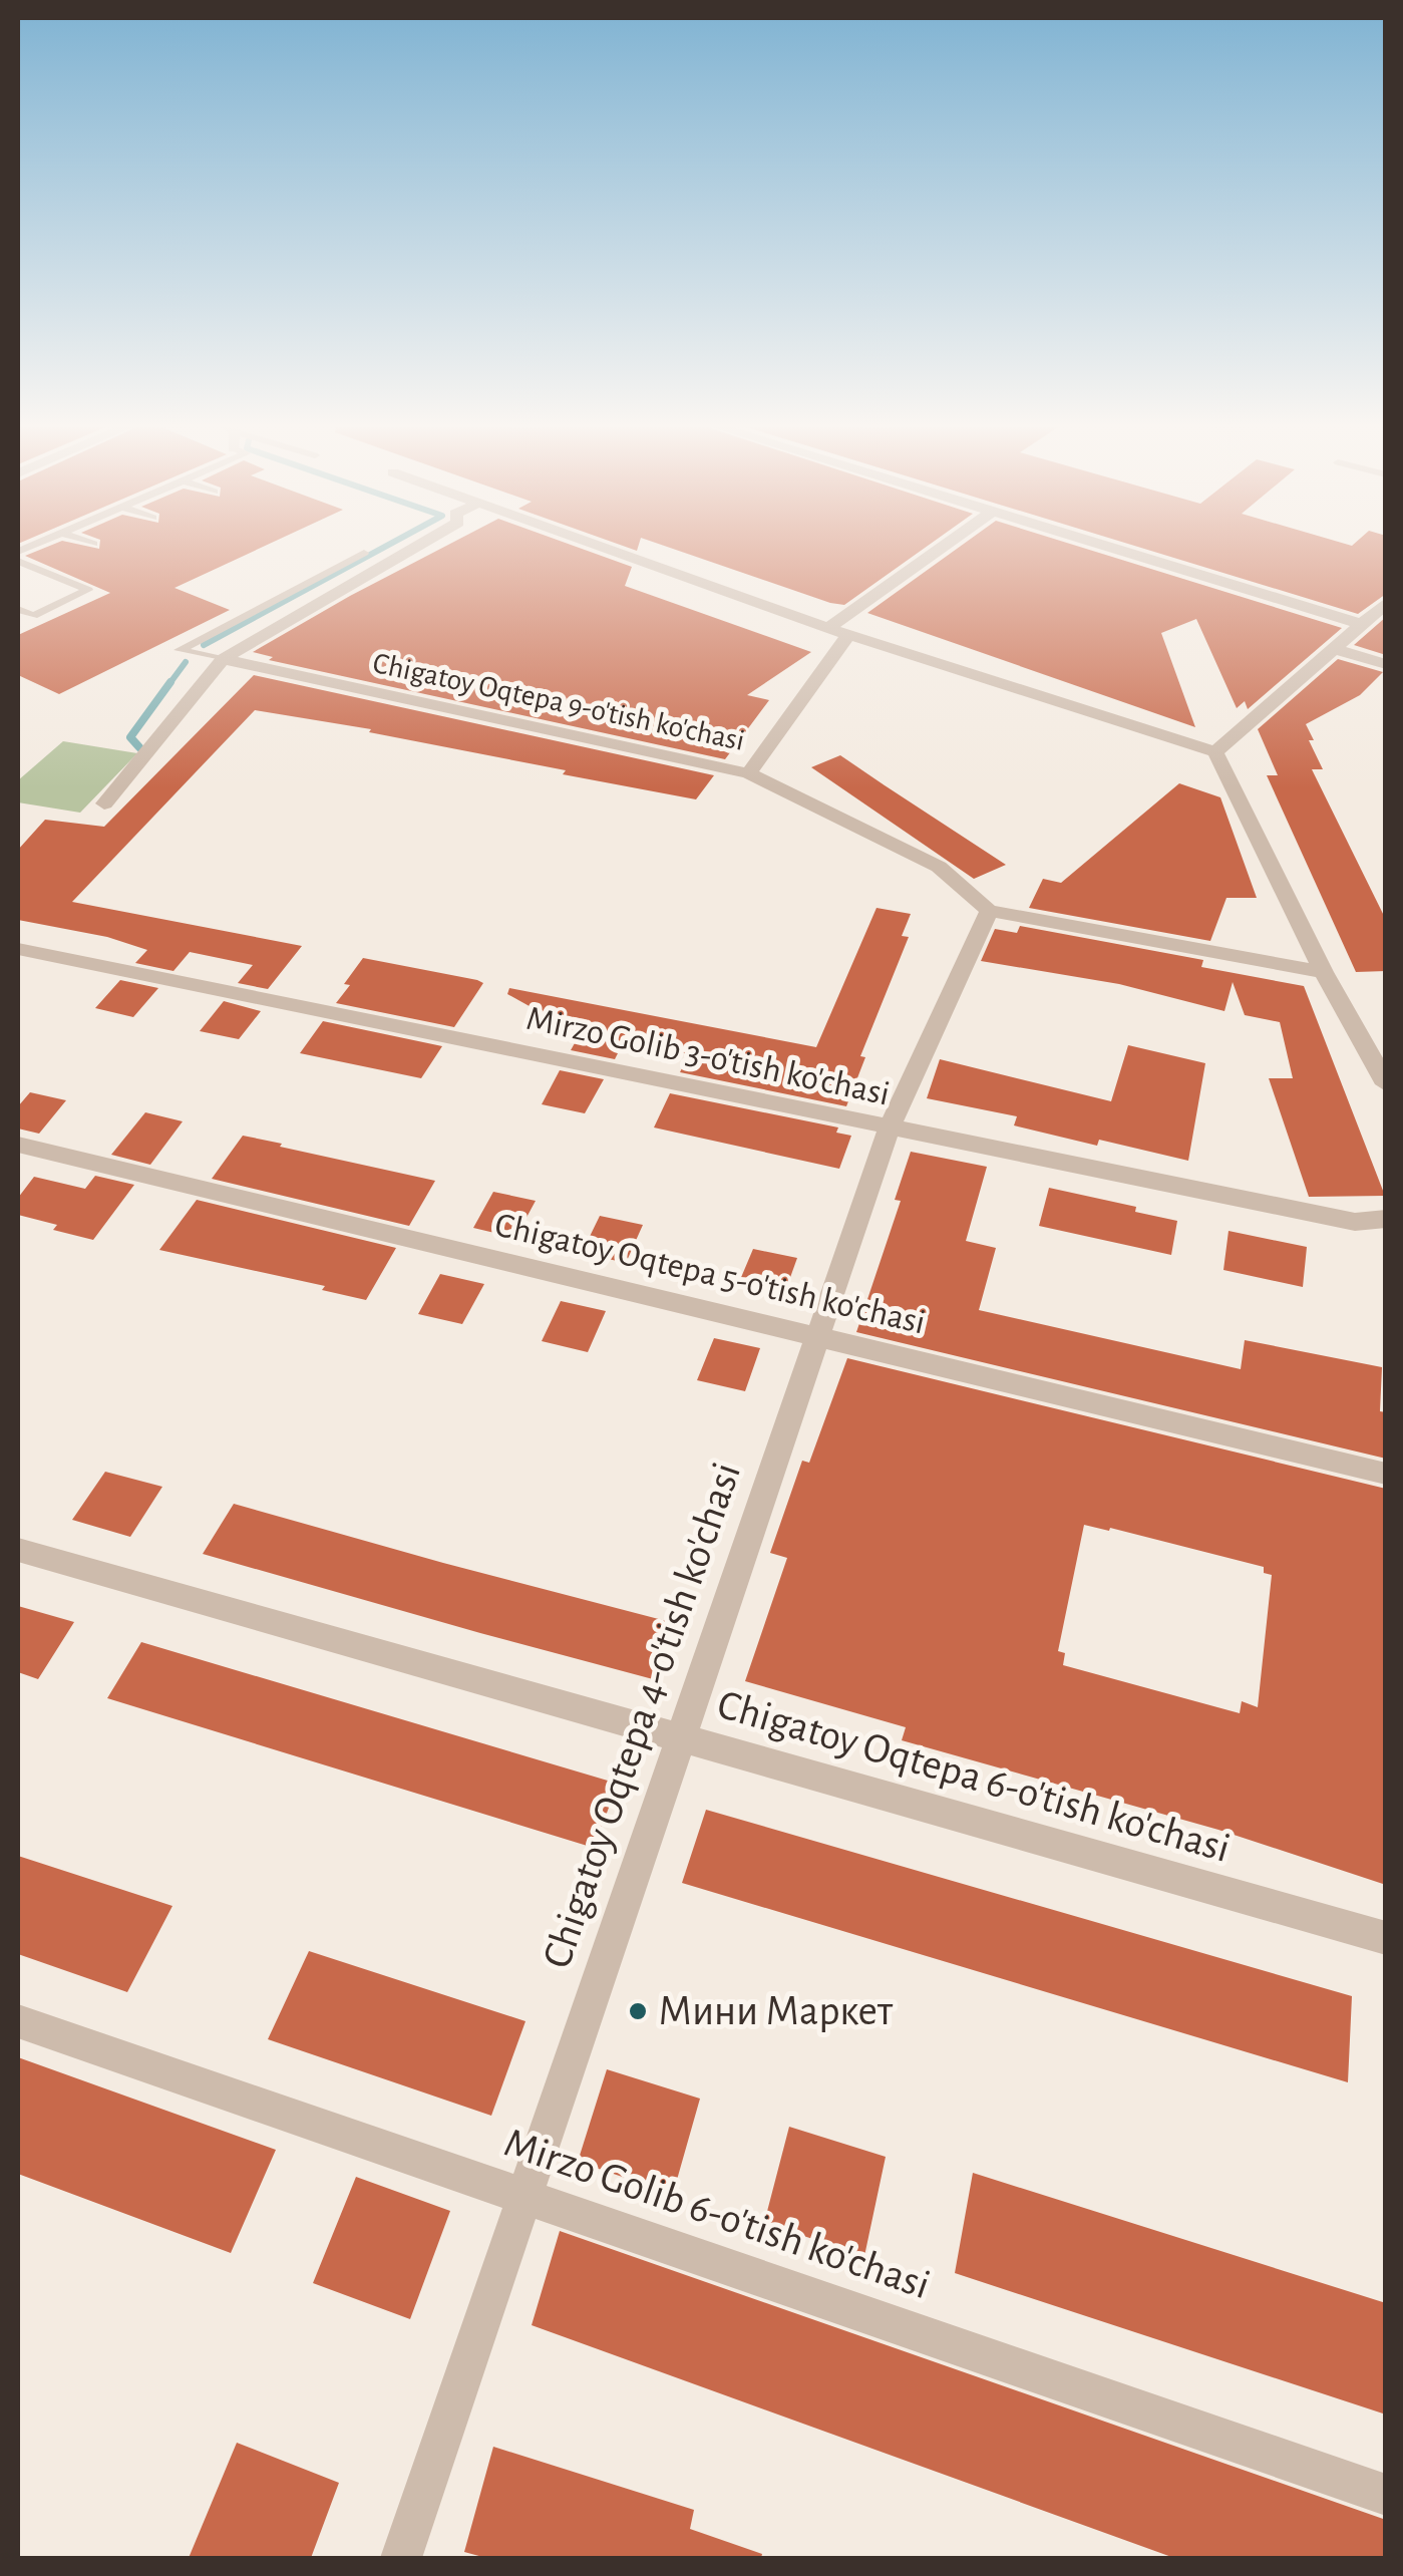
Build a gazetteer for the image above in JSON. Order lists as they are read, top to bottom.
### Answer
{
  "streets": {
    "street": [
      "Chigatoy Oqtepa 9-o'tish ko'chasi",
      "Mirzo Golib 3-o'tish ko'chasi",
      "Chigatoy Oqtepa 5-o'tish ko'chasi",
      "Chigatoy Oqtepa 4-o'tish ko'chasi",
      "Chigatoy Oqtepa 6-o'tish ko'chasi",
      "Mirzo Golib 6-o'tish ko'chasi"
    ]
  },
  "crossings": [
    ["Chigatoy Oqtepa 9-o'tish ko'chasi", "Chigatoy Oqtepa 4-o'tish ko'chasi"],
    ["Mirzo Golib 3-o'tish ko'chasi", "Chigatoy Oqtepa 4-o'tish ko'chasi"],
    ["Chigatoy Oqtepa 5-o'tish ko'chasi", "Chigatoy Oqtepa 4-o'tish ko'chasi"],
    ["Chigatoy Oqtepa 4-o'tish ko'chasi", "Chigatoy Oqtepa 6-o'tish ko'chasi"],
    ["Chigatoy Oqtepa 4-o'tish ko'chasi", "Mirzo Golib 6-o'tish ko'chasi"]
  ],
  "places": ["Мини Маркет"]
}
